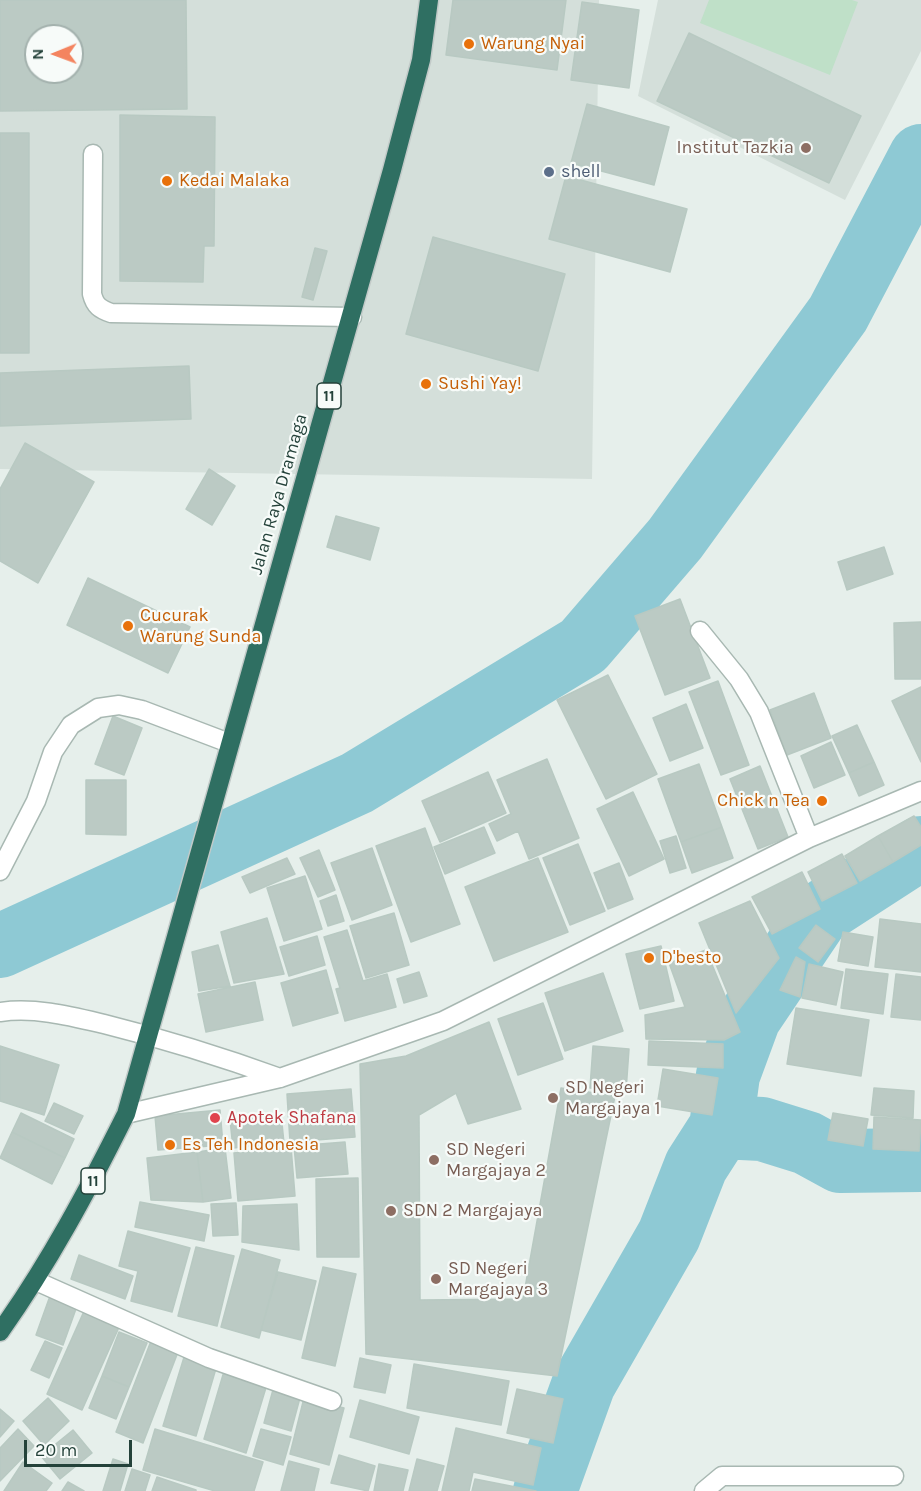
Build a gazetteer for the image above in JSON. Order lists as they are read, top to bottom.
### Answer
{
  "streets": {
    "highway": ["11", "Jalan Raya Dramaga"]
  },
  "crossings": [
    ["11", "Jalan Raya Dramaga"]
  ],
  "places": [
    "Warung Nyai",
    "Institut Tazkia",
    "shell",
    "Kedai Malaka",
    "Sushi Yay!",
    "Cucurak Warung Sunda",
    "Chick n Tea",
    "D'besto",
    "SD Negeri Margajaya 1",
    "Apotek Shafana",
    "Es Teh Indonesia",
    "SD Negeri Margajaya 2",
    "SDN 2 Margajaya",
    "SD Negeri Margajaya 3"
  ],
  "scale_bar": "20 m",
  "north": "left"
}
